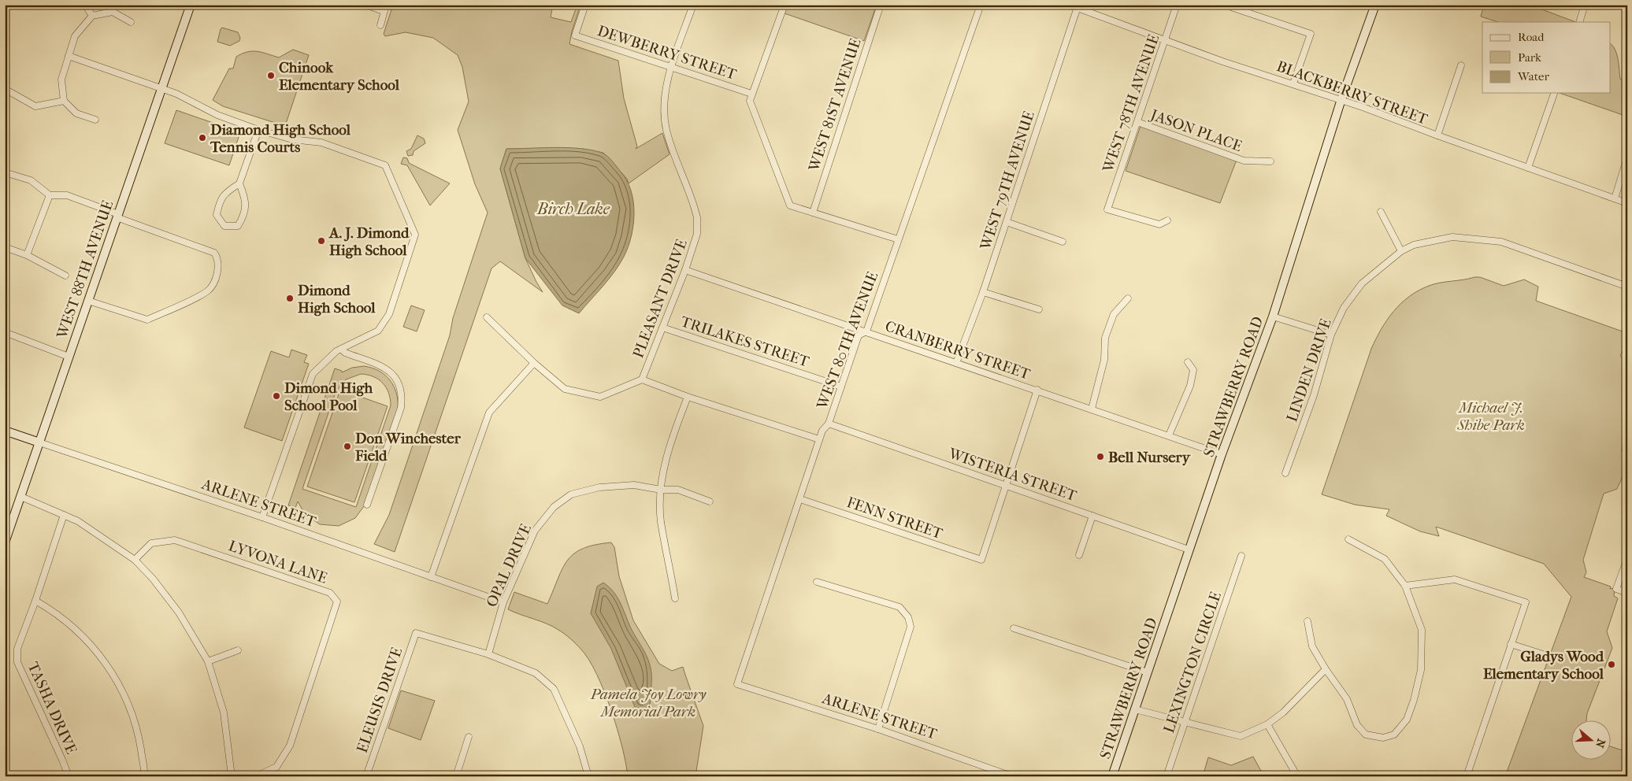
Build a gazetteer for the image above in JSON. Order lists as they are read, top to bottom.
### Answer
{
  "streets": {
    "street": [
      "DEWBERRY STREET",
      "BLACKBERRY STREET",
      "WEST 78TH AVENUE",
      "WEST 81ST AVENUE",
      "JASON PLACE",
      "WEST 79TH AVENUE",
      "WEST 88TH AVENUE",
      "PLEASANT DRIVE",
      "WEST 80TH AVENUE",
      "TRILAKES STREET",
      "CRANBERRY STREET",
      "LINDEN DRIVE",
      "STRAWBERRY ROAD",
      "WISTERIA STREET",
      "ARLENE STREET",
      "FENN STREET",
      "LYVONA LANE",
      "OPAL DRIVE",
      "LEXINGTON CIRCLE",
      "ELEUSIS DRIVE",
      "TASHA DRIVE"
    ]
  },
  "crossings": [
    ["DEWBERRY STREET", "PLEASANT DRIVE"],
    ["BLACKBERRY STREET", "WEST 78TH AVENUE"],
    ["BLACKBERRY STREET", "WEST 79TH AVENUE"],
    ["BLACKBERRY STREET", "STRAWBERRY ROAD"],
    ["WEST 78TH AVENUE", "JASON PLACE"],
    ["WEST 79TH AVENUE", "CRANBERRY STREET"],
    ["WEST 88TH AVENUE", "ARLENE STREET"],
    ["PLEASANT DRIVE", "TRILAKES STREET"],
    ["PLEASANT DRIVE", "CRANBERRY STREET"],
    ["WEST 80TH AVENUE", "TRILAKES STREET"],
    ["WEST 80TH AVENUE", "CRANBERRY STREET"],
    ["WEST 80TH AVENUE", "WISTERIA STREET"],
    ["WEST 80TH AVENUE", "ARLENE STREET"],
    ["WEST 80TH AVENUE", "FENN STREET"],
    ["CRANBERRY STREET", "STRAWBERRY ROAD"],
    ["STRAWBERRY ROAD", "WISTERIA STREET"],
    ["WISTERIA STREET", "FENN STREET"],
    ["ARLENE STREET", "OPAL DRIVE"],
    ["OPAL DRIVE", "ELEUSIS DRIVE"]
  ],
  "water": ["Birch Lake"],
  "parks": ["Michael J. Shibe Park", "Pamela Joy Lowry Memorial Park"],
  "places": [
    "Chinook Elementary School",
    "Diamond High School Tennis Courts",
    "A. J. Dimond High School",
    "Dimond High School",
    "Dimond High School Pool",
    "Don Winchester Field",
    "Bell Nursery",
    "Gladys Wood Elementary School"
  ],
  "legend": ["Road", "Park", "Water"],
  "north": "right"
}
